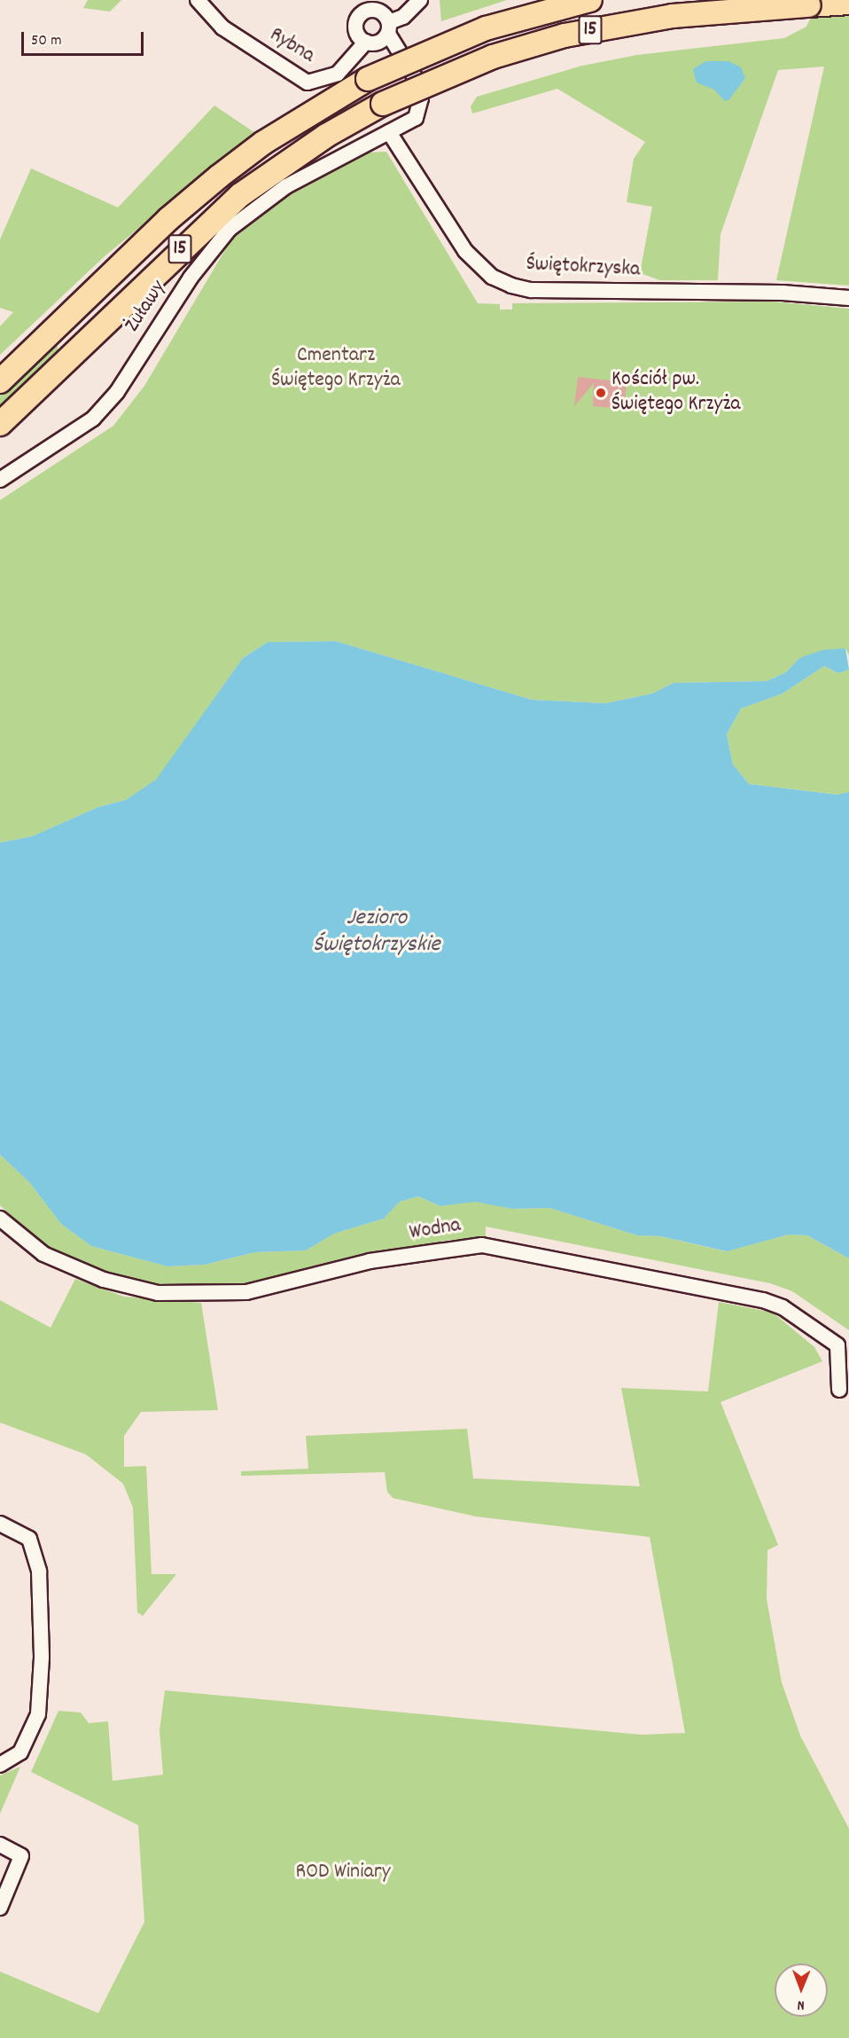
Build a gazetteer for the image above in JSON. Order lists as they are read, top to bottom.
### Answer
{
  "streets": {
    "main road": ["15"],
    "street": [
      "Rybna",
      "Świętokrzyska",
      "Żuławy",
      "Wodna"
    ]
  },
  "crossings": [
    ["Świętokrzyska", "Żuławy"]
  ],
  "water": ["Jezioro Świętokrzyskie"],
  "parks": ["Cmentarz Świętego Krzyża", "ROD Winiary"],
  "places": ["Kościół pw. Świętego Krzyża"],
  "scale_bar": "50 m",
  "north": "bottom"
}
